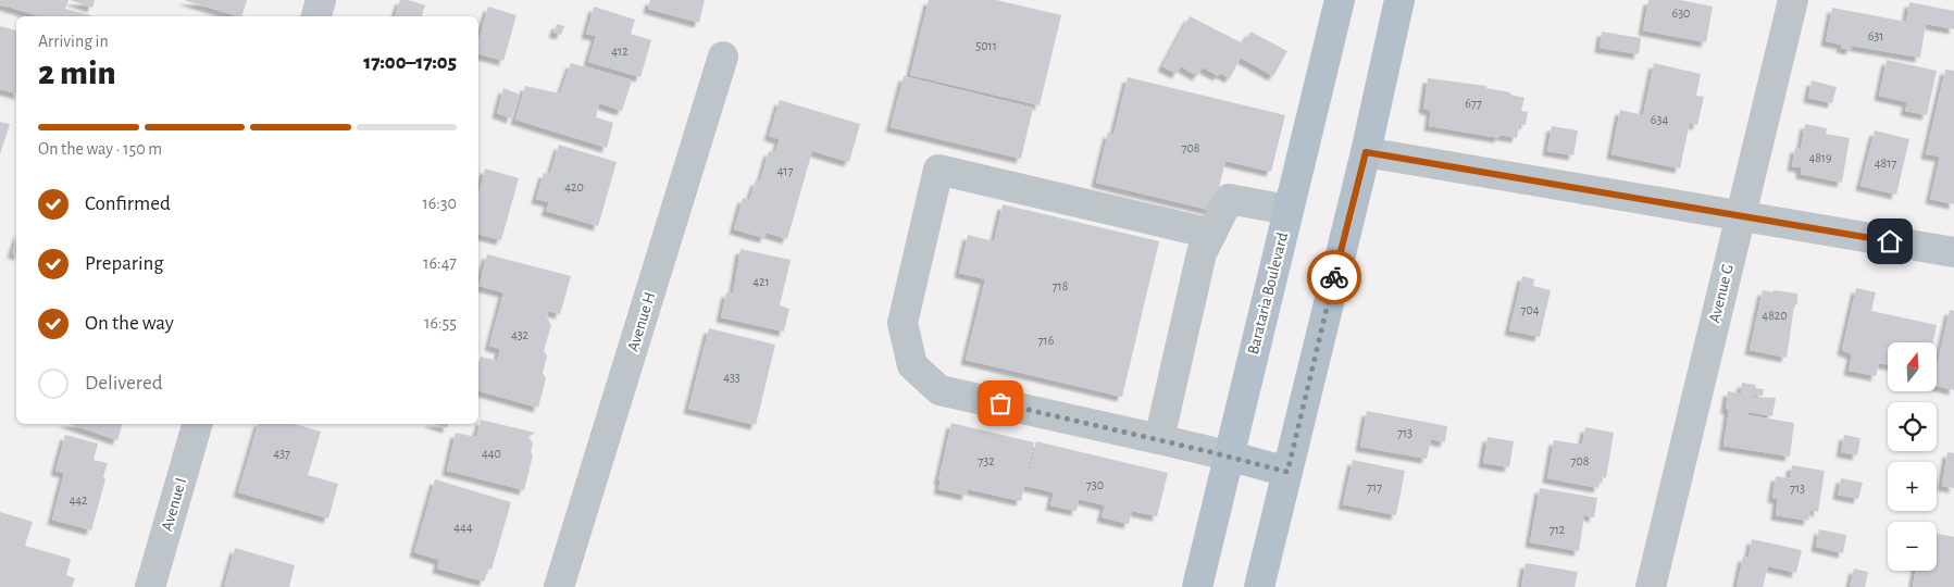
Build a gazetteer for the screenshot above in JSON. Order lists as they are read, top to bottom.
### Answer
{
  "streets": {
    "main road": ["Barataria Boulevard"],
    "street": ["Avenue G", "Avenue H", "Avenue I"]
  },
  "house_numbers": [
    "630",
    "631",
    "5011",
    "412",
    "677",
    "634",
    "708",
    "4819",
    "4817",
    "417",
    "420",
    "421",
    "718",
    "704",
    "4820",
    "432",
    "716",
    "433",
    "713",
    "437",
    "440",
    "732",
    "708",
    "730",
    "717",
    "713",
    "442",
    "444",
    "712"
  ],
  "north": "top",
  "page": {
    "heading": ["2 min", "Arriving in", "17:00–17:05"],
    "bar": "On the way · 150 m",
    "list": [
      ["Confirmed", "16:30"],
      ["Preparing", "16:47"],
      ["On the way", "16:55"],
      "Delivered"
    ],
    "map_buttons": ["+", "−"]
  }
}
